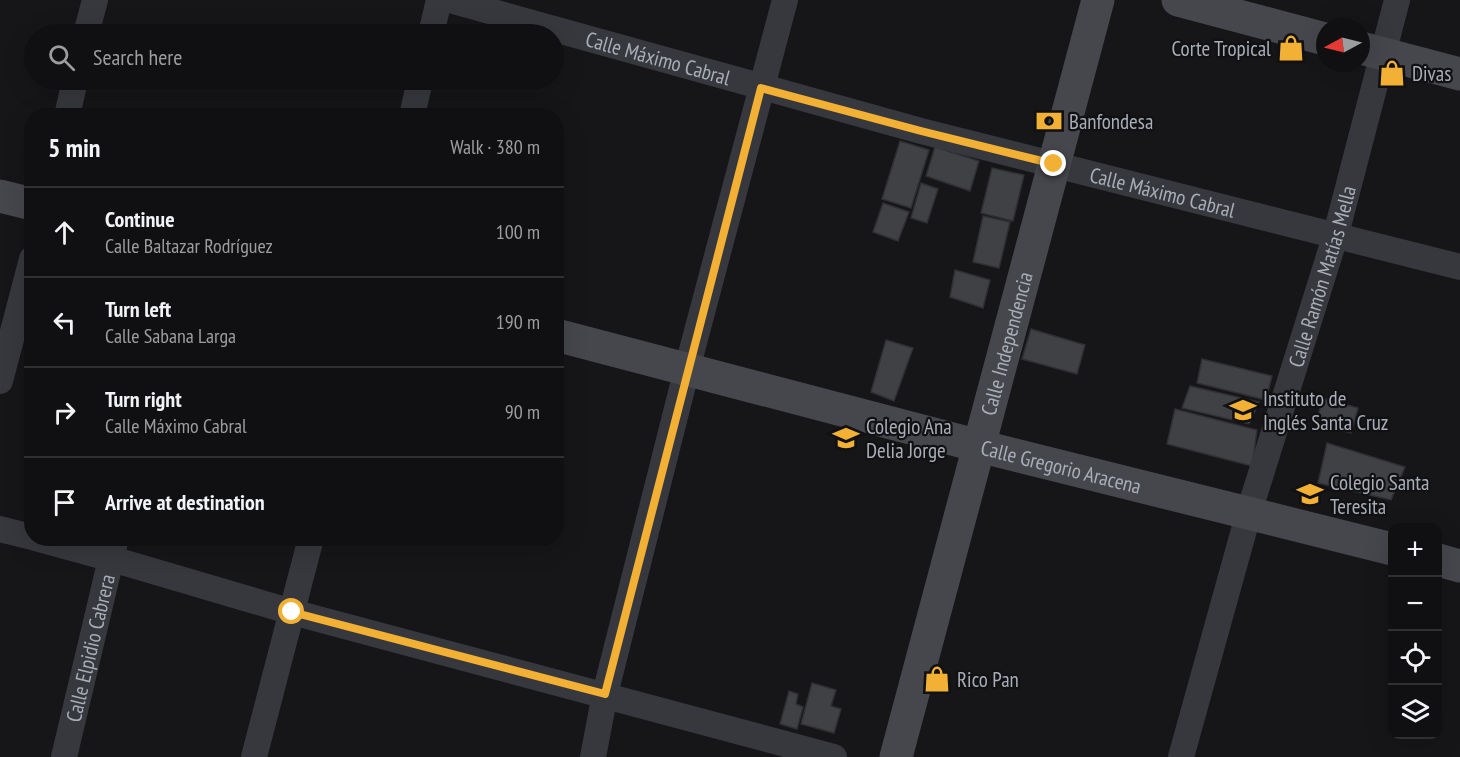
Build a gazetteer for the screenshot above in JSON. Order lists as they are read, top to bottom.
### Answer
{
  "streets": {
    "street": [
      "Calle Máximo Cabral",
      "Calle Ramón Matías Mella",
      "Calle Independencia",
      "Calle Gregorio Aracena",
      "Calle Elpidio Cabrera"
    ]
  },
  "crossings": [
    ["Calle Máximo Cabral", "Calle Ramón Matías Mella"],
    ["Calle Máximo Cabral", "Calle Independencia"],
    ["Calle Ramón Matías Mella", "Calle Gregorio Aracena"],
    ["Calle Independencia", "Calle Gregorio Aracena"]
  ],
  "places": {
    "shop": ["Corte Tropical", "Divas", "Rico Pan"],
    "bank": ["Banfondesa"],
    "school or university": ["Instituto de Inglés Santa Cruz", "Colegio Ana Delia Jorge", "Colegio Santa Teresita"]
  },
  "north": "left",
  "page": {
    "search": "Search here",
    "heading": ["5 min", "Walk · 380 m"],
    "list": [
      ["Continue", "Calle Baltazar Rodríguez", "100 m"],
      ["Turn left", "Calle Sabana Larga", "190 m"],
      ["Turn right", "Calle Máximo Cabral", "90 m"],
      "Arrive at destination"
    ],
    "map_buttons": ["+", "−"]
  }
}
